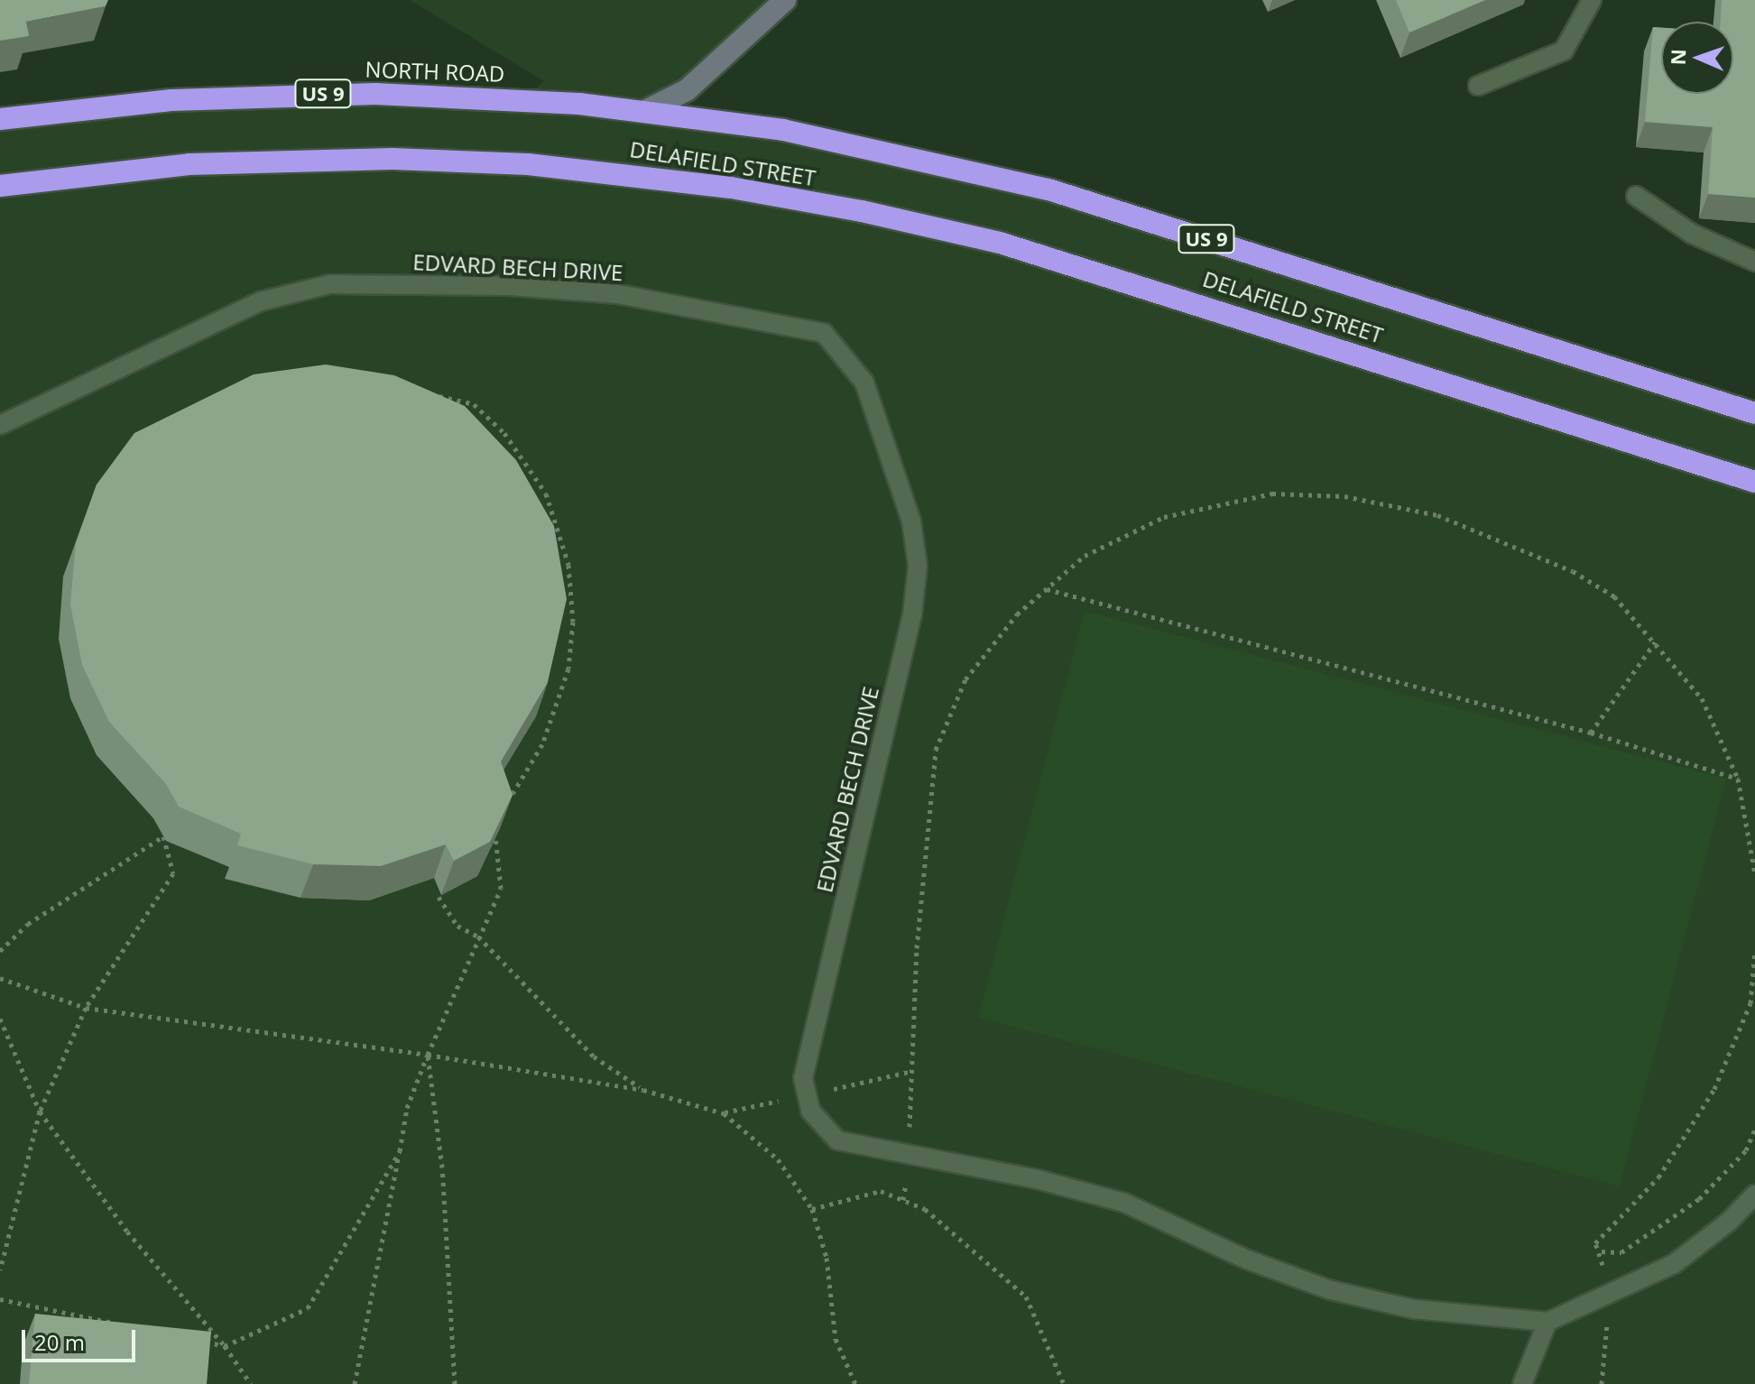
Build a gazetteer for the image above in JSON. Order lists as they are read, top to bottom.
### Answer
{
  "streets": {
    "highway": ["NORTH ROAD", "US 9", "DELAFIELD STREET"],
    "lane": ["EDVARD BECH DRIVE"]
  },
  "crossings": [
    ["NORTH ROAD", "DELAFIELD STREET"]
  ],
  "scale_bar": "20 m",
  "north": "left"
}
